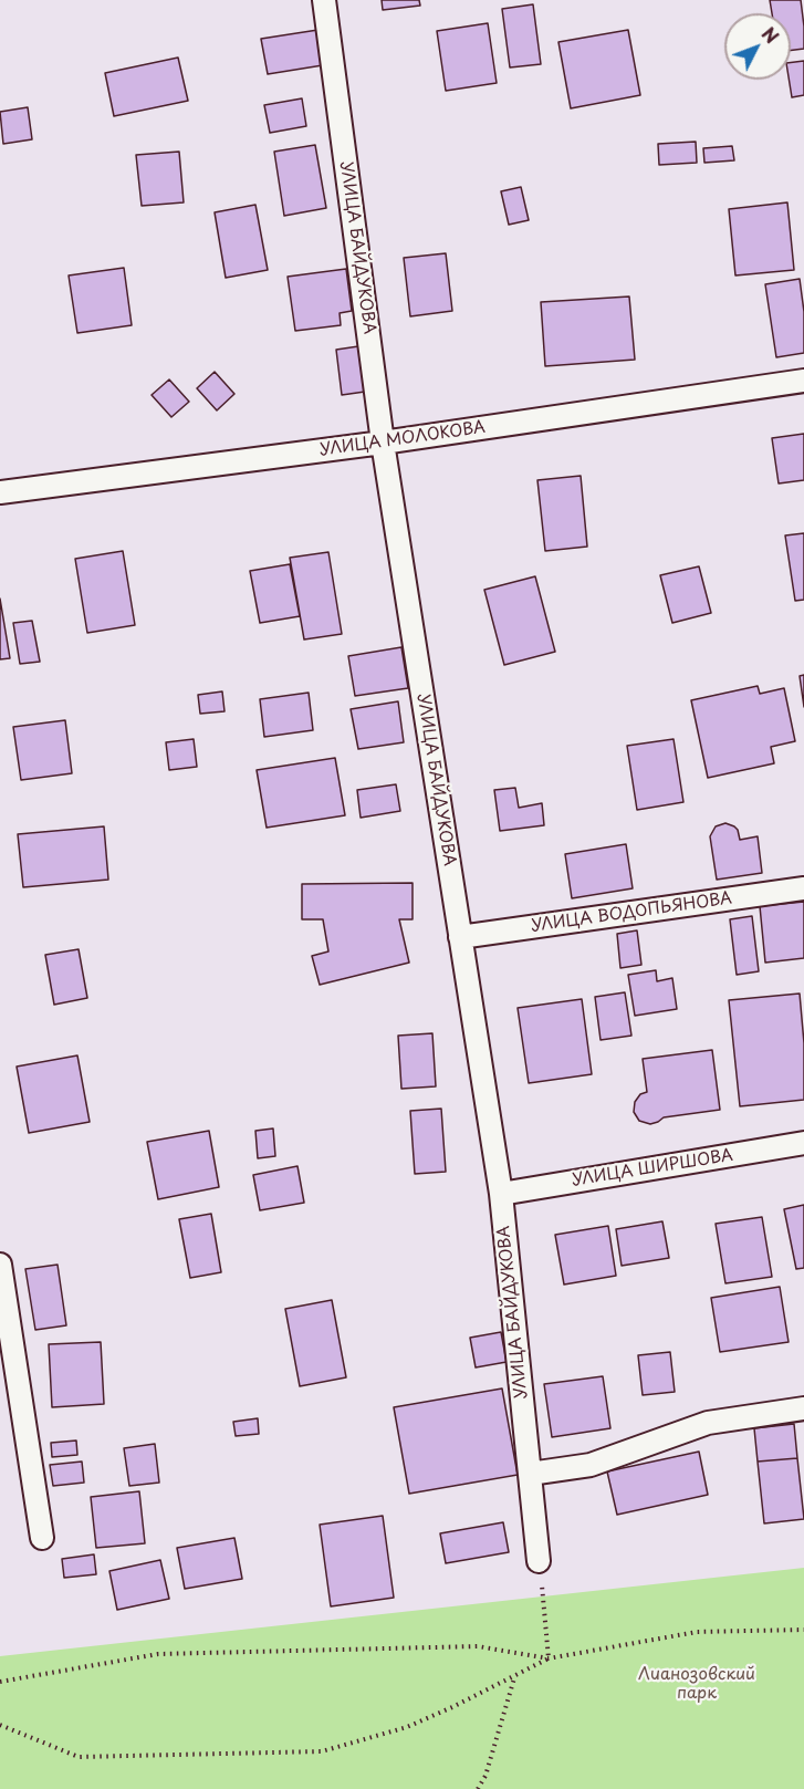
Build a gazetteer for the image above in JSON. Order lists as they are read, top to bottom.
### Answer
{
  "streets": {
    "street": [
      "УЛИЦА БАЙДУКОВА",
      "УЛИЦА МОЛОКОВА",
      "УЛИЦА ВОДОПЬЯНОВА",
      "УЛИЦА ШИРШОВА"
    ]
  },
  "crossings": [
    ["УЛИЦА БАЙДУКОВА", "УЛИЦА МОЛОКОВА"],
    ["УЛИЦА БАЙДУКОВА", "УЛИЦА ВОДОПЬЯНОВА"],
    ["УЛИЦА БАЙДУКОВА", "УЛИЦА ШИРШОВА"]
  ],
  "parks": ["Лианозовский парк"],
  "north": "top right"
}
